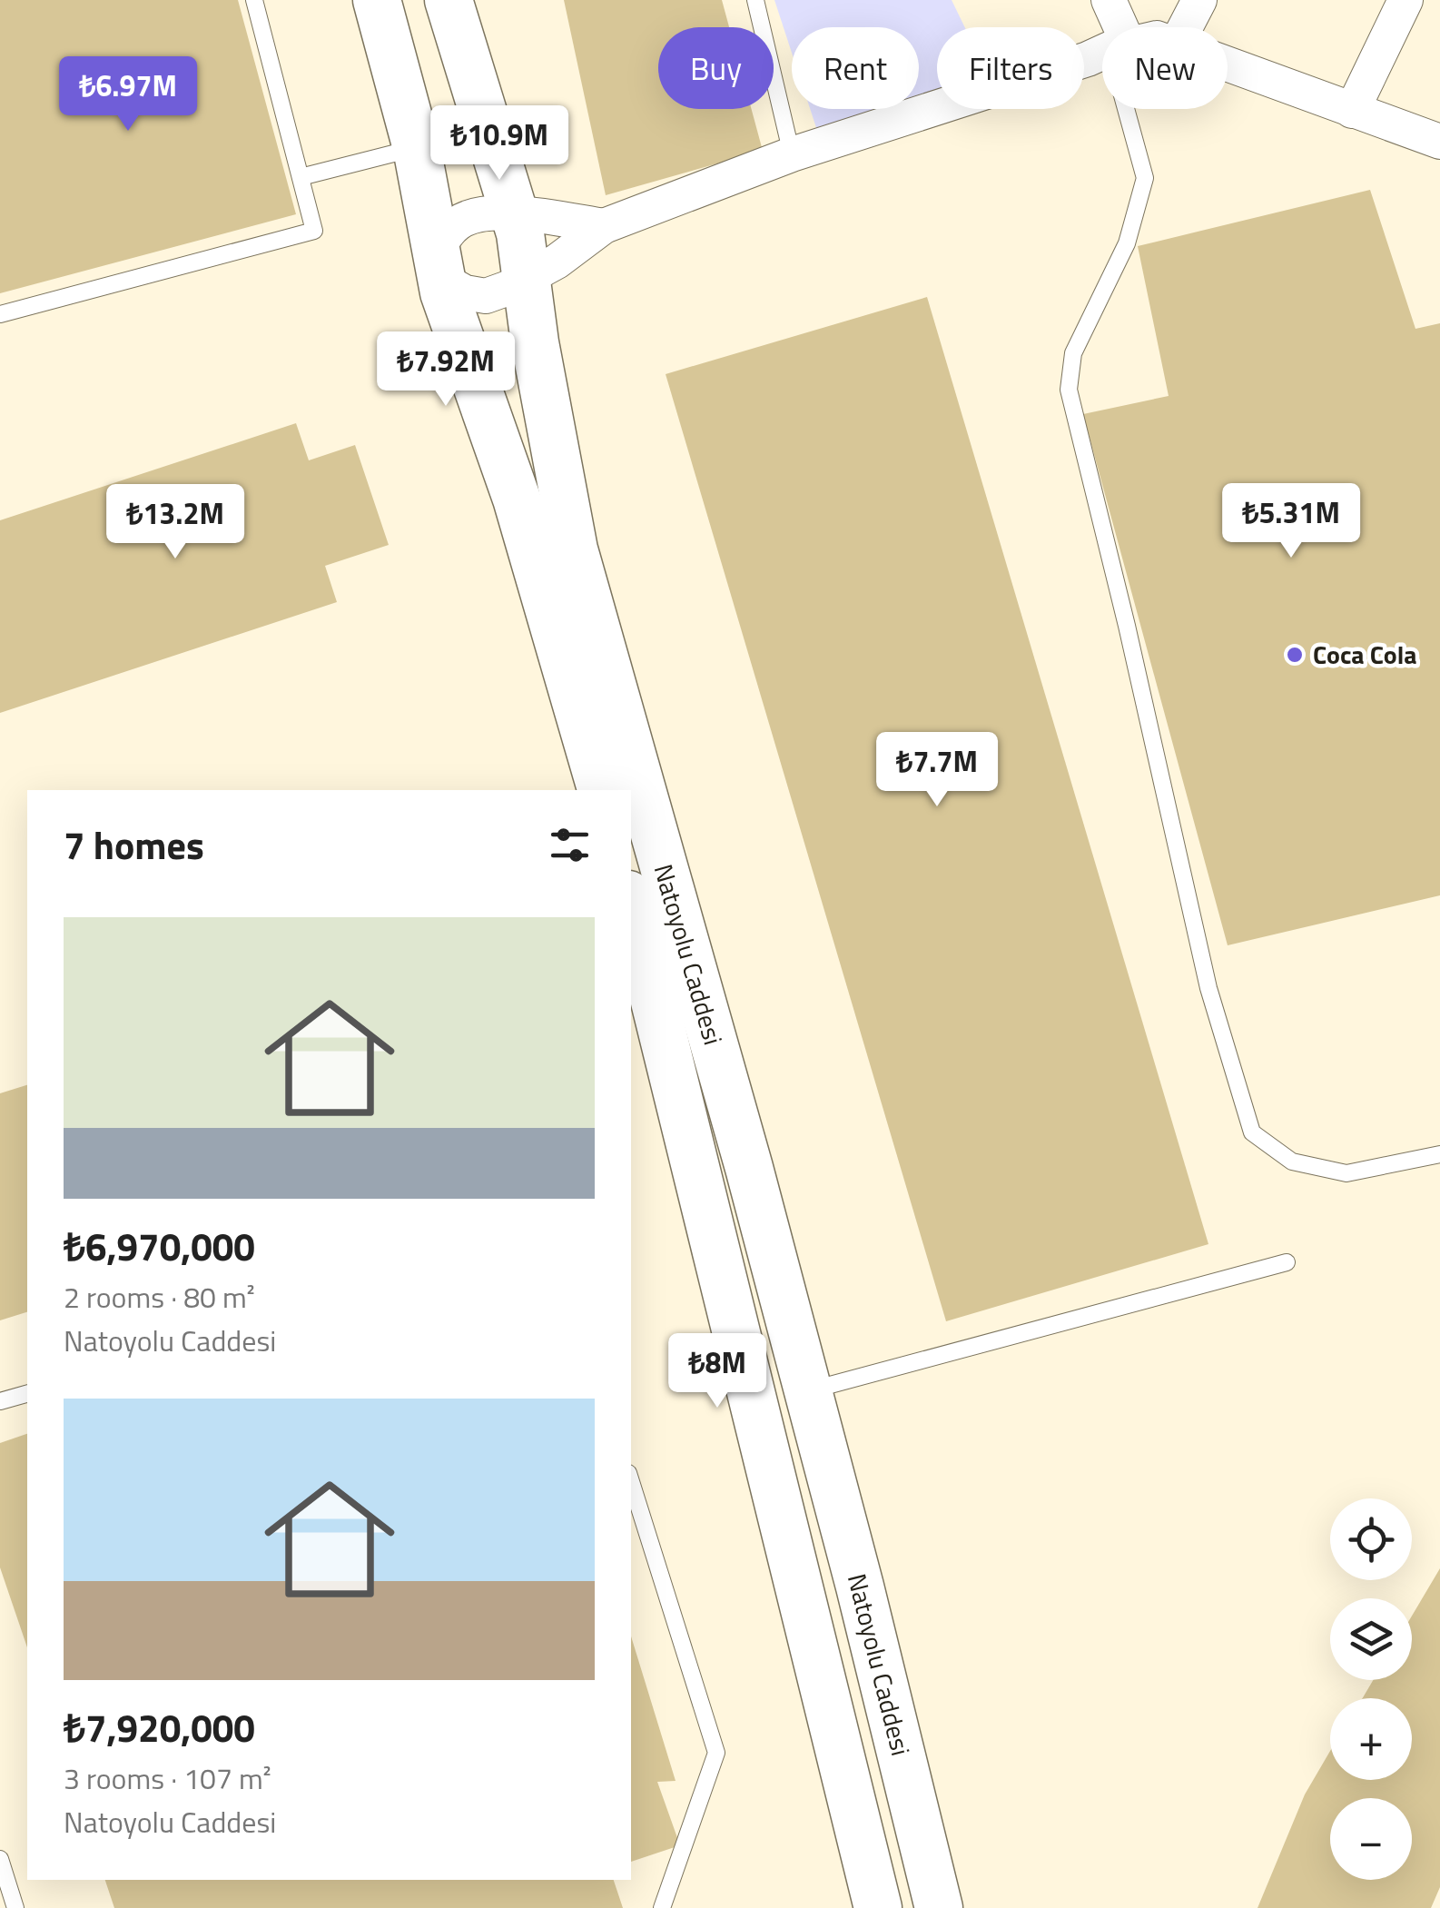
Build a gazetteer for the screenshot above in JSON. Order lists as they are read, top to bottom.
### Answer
{
  "streets": {
    "main road": ["Natoyolu Caddesi"]
  },
  "places": ["Coca Cola"],
  "page": {
    "chip": [
      "Buy",
      "Rent",
      "Filters",
      "New"
    ],
    "price": [
      "₺6.97M",
      "₺10.9M",
      "₺7.92M",
      "₺5.31M",
      "₺13.2M",
      "₺7.7M",
      "₺8M"
    ],
    "heading": "7 homes",
    "list": [
      {
        "name": "₺6,970,000",
        "note": "2 rooms · 80 m² · Natoyolu Caddesi"
      },
      {
        "name": "₺7,920,000",
        "note": "3 rooms · 107 m² · Natoyolu Caddesi"
      }
    ],
    "map_buttons": ["+", "−"]
  }
}
